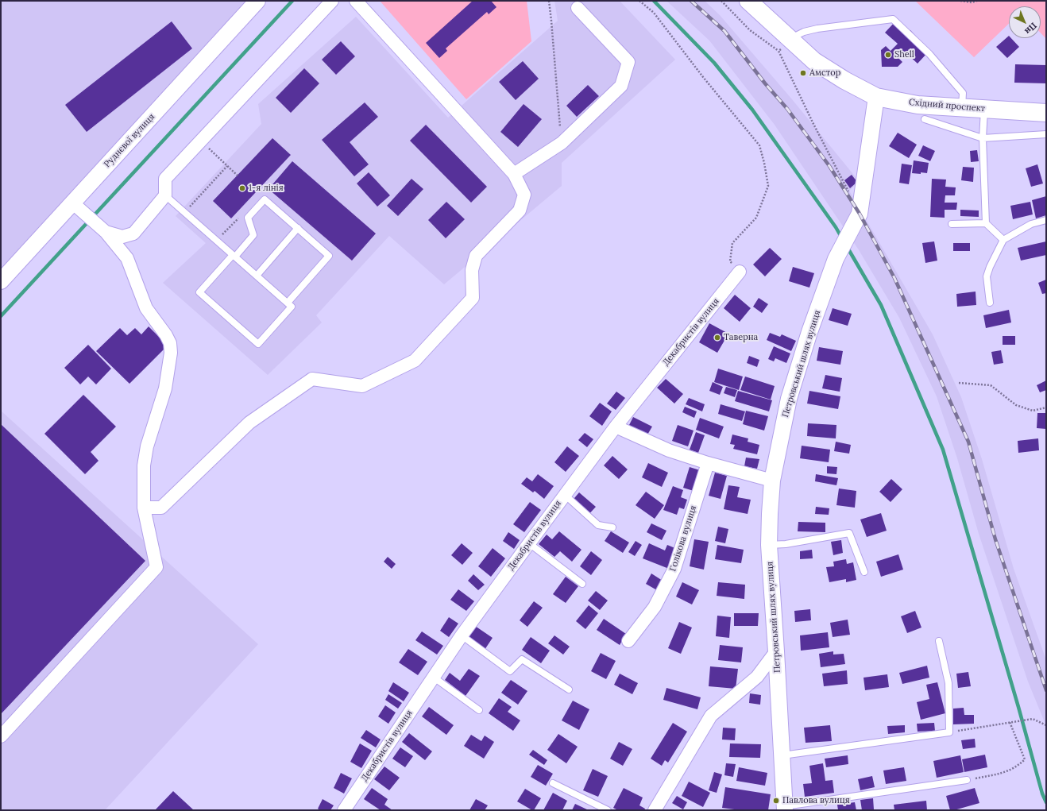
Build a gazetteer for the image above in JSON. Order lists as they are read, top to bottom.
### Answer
{
  "streets": {
    "main road": ["Східний проспект"],
    "street": [
      "Руднєвої вулиця",
      "Декабристів вулиця",
      "Петровський шлях вулиця",
      "Голікова вулиця"
    ]
  },
  "crossings": [
    ["Східний проспект", "Петровський шлях вулиця"]
  ],
  "places": [
    "Shell",
    "Амстор",
    "1-я лінія",
    "Таверна",
    "Павлова вулиця"
  ],
  "north": "bottom right"
}
